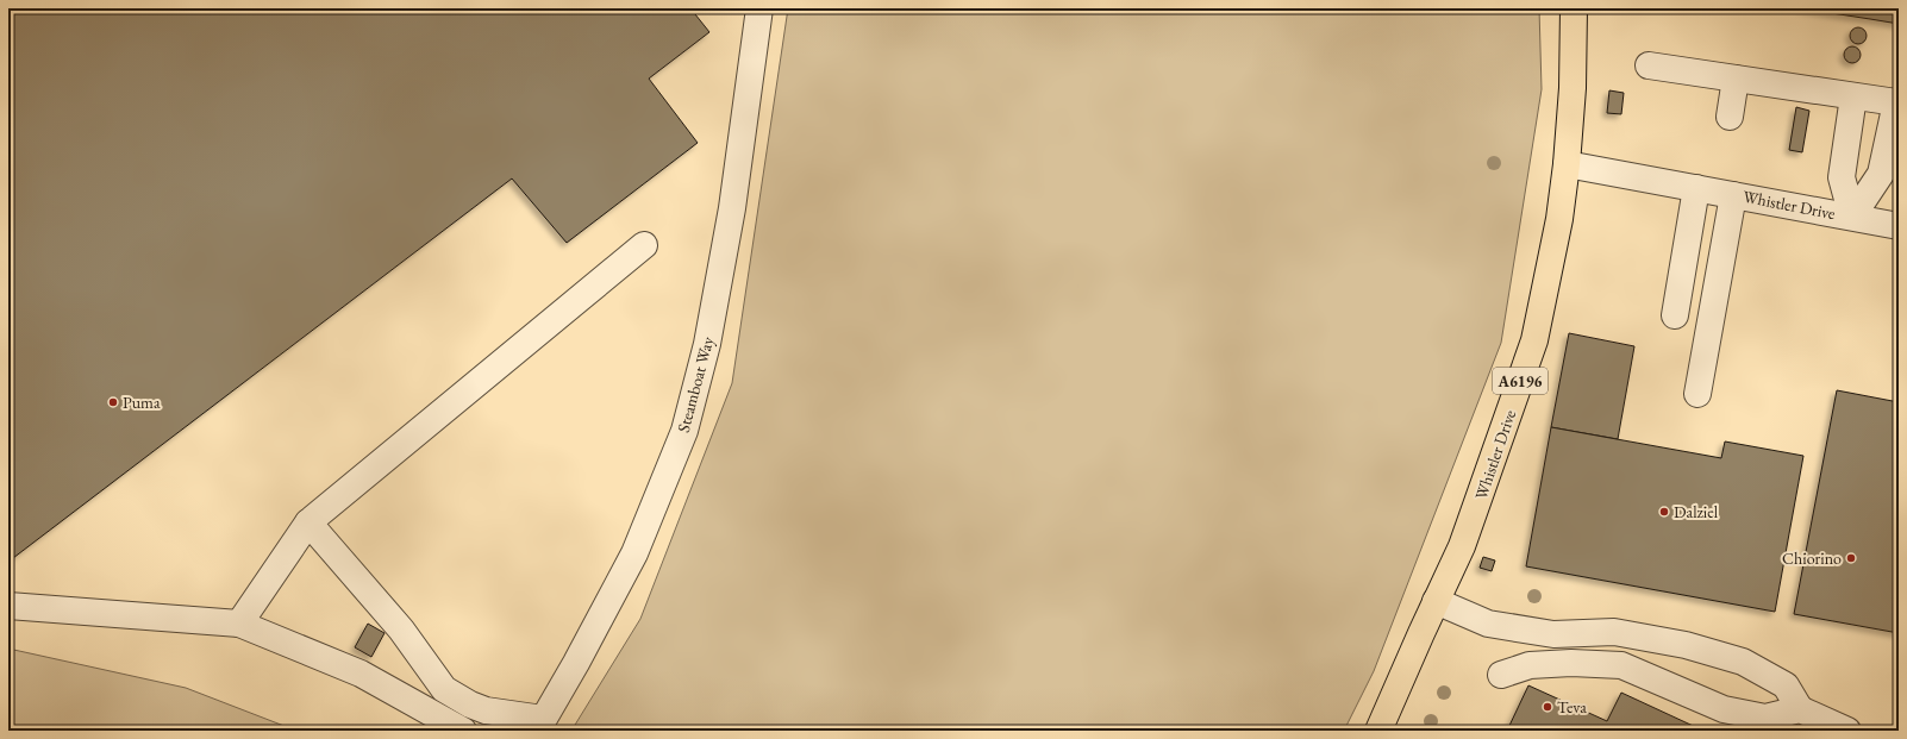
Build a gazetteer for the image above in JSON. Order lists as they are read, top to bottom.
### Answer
{
  "streets": {
    "main road": ["Whistler Drive", "A6196"],
    "street": ["Steamboat Way"]
  },
  "places": [
    "Puma",
    "Dalziel",
    "Chiorino",
    "Teva"
  ]
}
